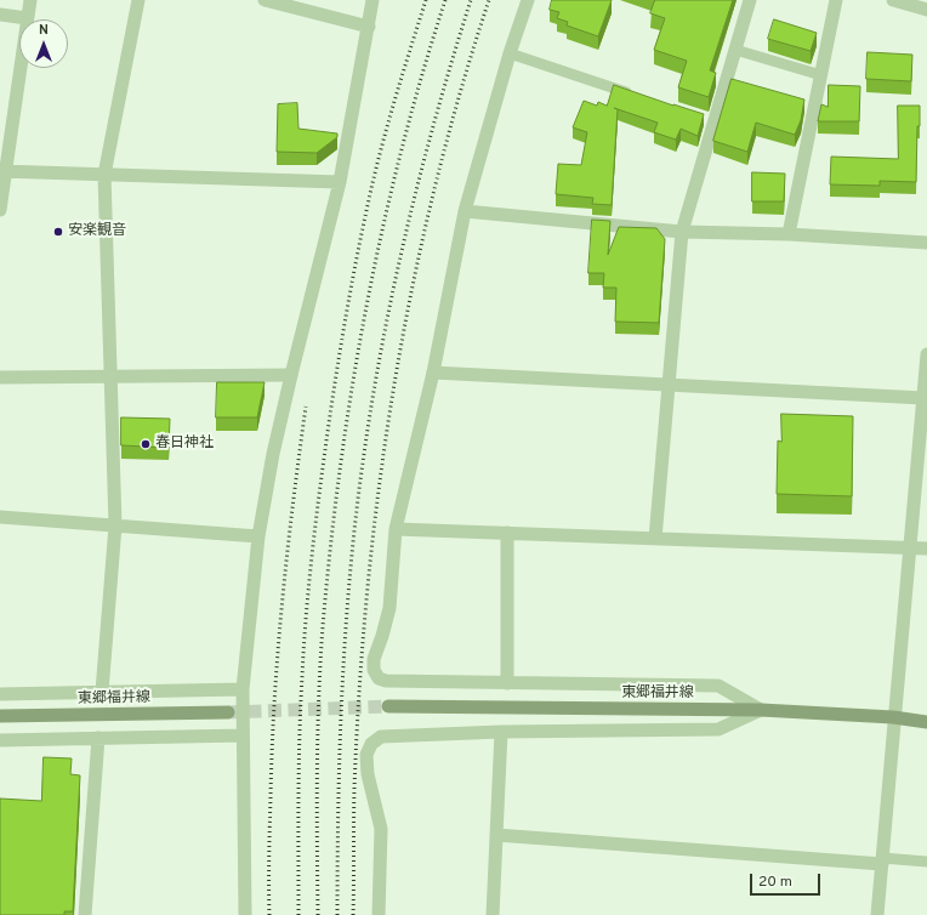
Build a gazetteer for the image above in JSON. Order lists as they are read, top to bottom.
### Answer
{
  "streets": {
    "main road": ["東郷福井線"]
  },
  "places": ["安楽観音", "春日神社"],
  "scale_bar": "20 m",
  "north": "top"
}
